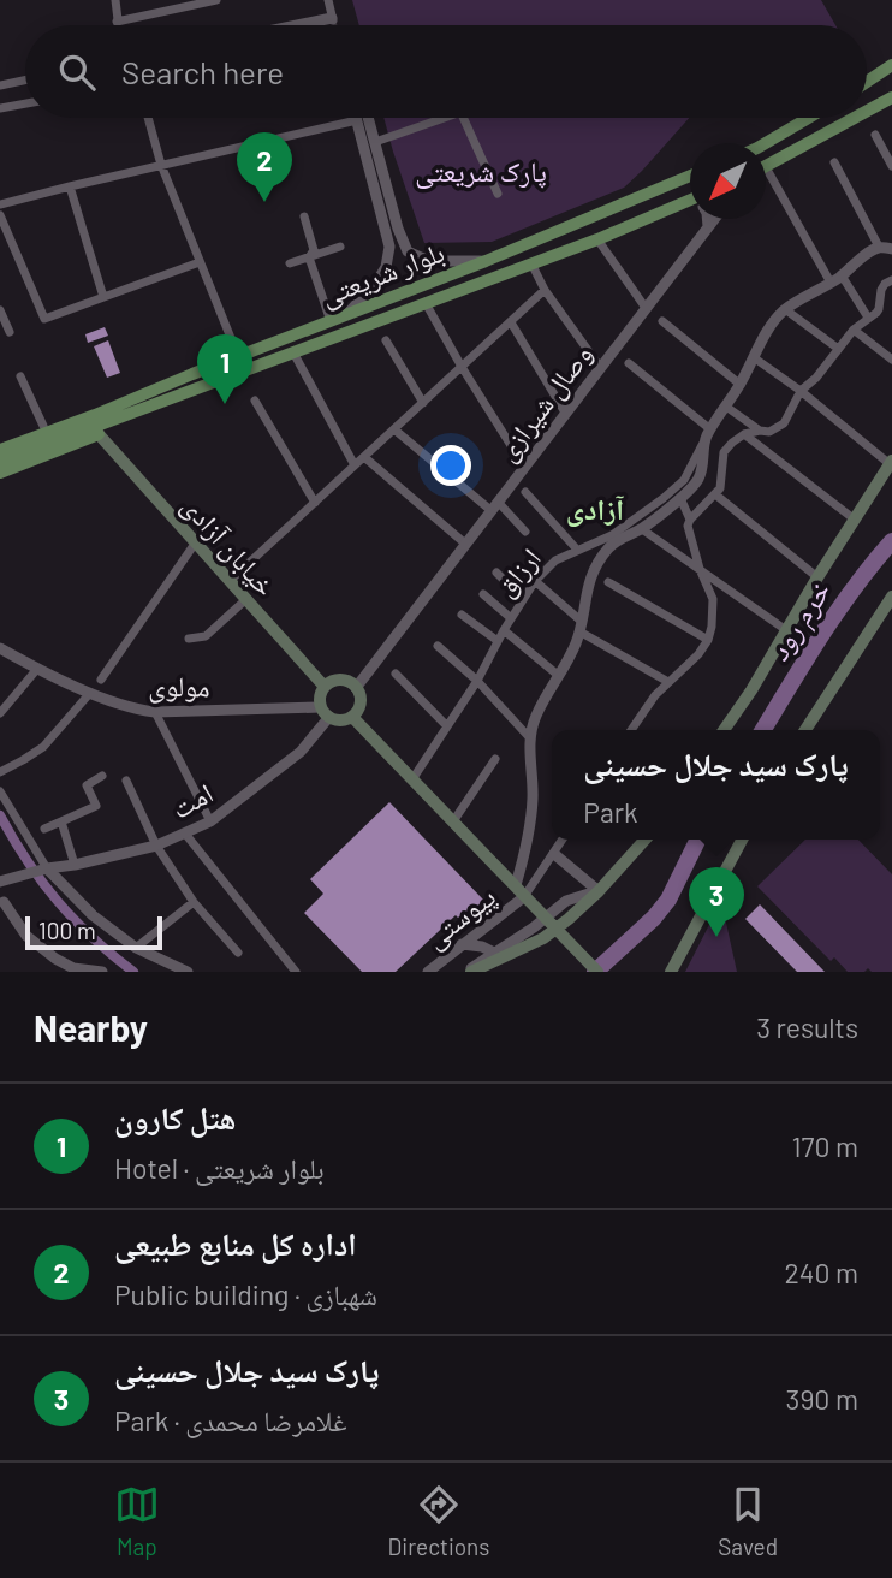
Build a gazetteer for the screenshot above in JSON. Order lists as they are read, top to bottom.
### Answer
{
  "streets": {
    "main road": ["بلوار شریعتی", "خیابان آزادی"],
    "street": [
      "وصال شیرازی",
      "ارزاق",
      "مولوی",
      "امت",
      "پیوستی"
    ]
  },
  "crossings": [
    ["وصال شیرازی", "خیابان آزادی"],
    ["وصال شیرازی", "مولوی"],
    ["وصال شیرازی", "امت"],
    ["خیابان آزادی", "مولوی"],
    ["خیابان آزادی", "امت"],
    ["مولوی", "امت"]
  ],
  "districts": ["آزادی"],
  "water": ["خرم رود"],
  "parks": ["پارک شریعتی"],
  "scale_bar": "100 m",
  "north": "bottom left",
  "page": {
    "search": "Search here",
    "pins": ["2", "1", "3"],
    "popup": ["پارک سید جلال حسینی", "Park"],
    "scale": "100 m",
    "heading": ["Nearby", "3 results"],
    "list": [
      {
        "mark": "1",
        "name": "هتل کارون",
        "note": "Hotel · بلوار شریعتی",
        "value": "170 m"
      },
      {
        "mark": "2",
        "name": "اداره کل منابع طبیعی",
        "note": "Public building · شهبازی",
        "value": "240 m"
      },
      {
        "mark": "3",
        "name": "پارک سید جلال حسینی",
        "note": "Park · غلامرضا محمدی",
        "value": "390 m"
      }
    ],
    "nav": ["Map", "Directions", "Saved"]
  }
}
